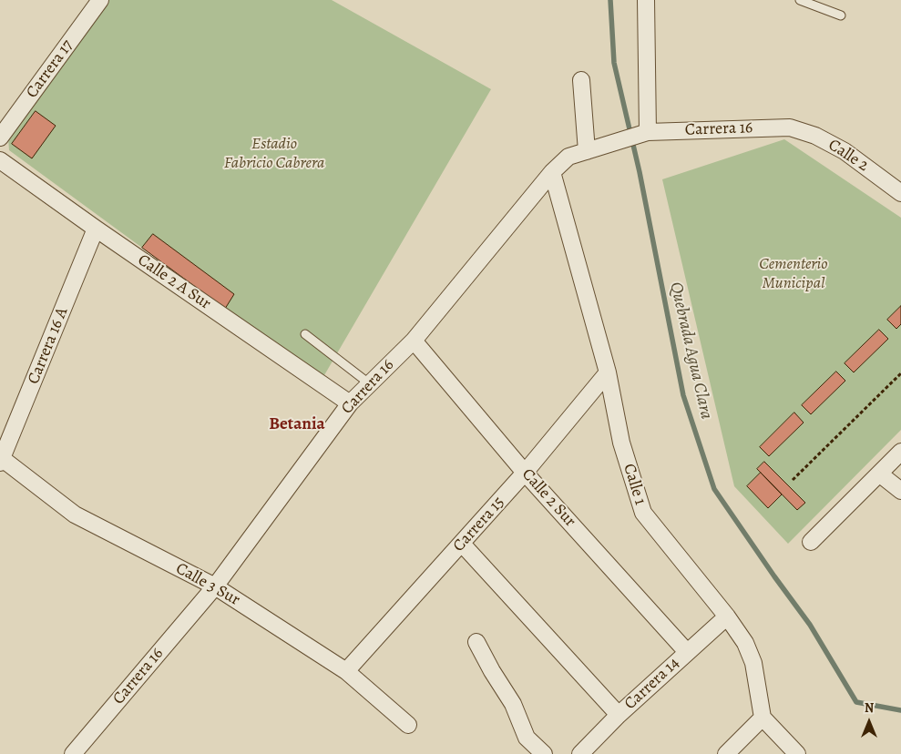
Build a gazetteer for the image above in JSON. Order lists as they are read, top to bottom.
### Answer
{
  "streets": {
    "street": [
      "Carrera 17",
      "Carrera 16",
      "Calle 2",
      "Calle 2 A Sur",
      "Carrera 16 A",
      "Calle 1",
      "Calle 2 Sur",
      "Carrera 15",
      "Calle 3 Sur",
      "Carrera 14"
    ]
  },
  "crossings": [
    ["Carrera 16", "Calle 2"],
    ["Carrera 16", "Calle 2 A Sur"],
    ["Carrera 16", "Calle 1"],
    ["Carrera 16", "Calle 2 Sur"],
    ["Carrera 16", "Calle 3 Sur"],
    ["Calle 2 A Sur", "Carrera 16 A"],
    ["Carrera 16 A", "Calle 3 Sur"],
    ["Calle 1", "Carrera 15"],
    ["Calle 1", "Carrera 14"],
    ["Calle 2 Sur", "Carrera 15"],
    ["Calle 2 Sur", "Carrera 14"],
    ["Carrera 15", "Calle 3 Sur"]
  ],
  "districts": ["Betania"],
  "water": ["Quebrada Agua Clara"],
  "parks": ["Estadio Fabricio Cabrera", "Cementerio Municipal"],
  "north": "top"
}
